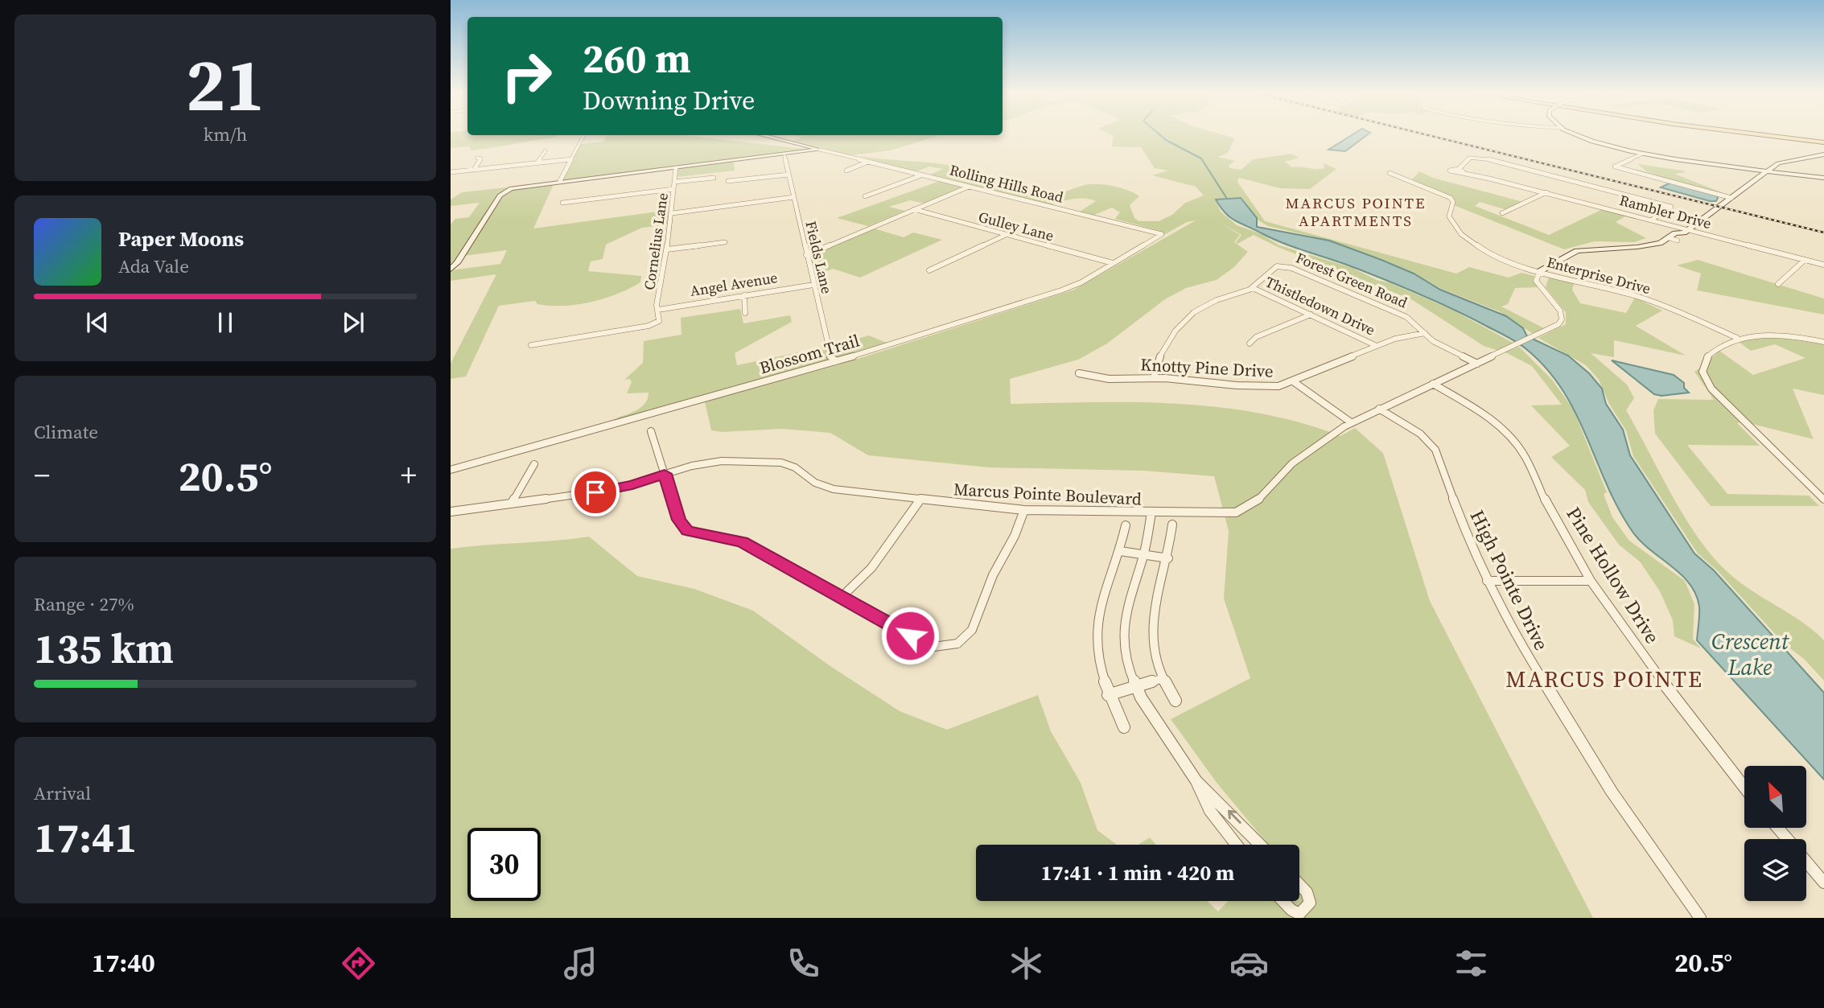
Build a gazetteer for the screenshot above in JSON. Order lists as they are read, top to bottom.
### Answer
{
  "streets": {
    "street": [
      "Rolling Hills Road",
      "Rambler Drive",
      "Gulley Lane",
      "Cornelius Lane",
      "Fields Lane",
      "Enterprise Drive",
      "Forest Green Road",
      "Angel Avenue",
      "Thistledown Drive",
      "Blossom Trail",
      "Knotty Pine Drive",
      "Marcus Pointe Boulevard",
      "Pine Hollow Drive",
      "High Pointe Drive"
    ]
  },
  "crossings": [
    ["Rolling Hills Road", "Blossom Trail"],
    ["Gulley Lane", "Blossom Trail"],
    ["Cornelius Lane", "Angel Avenue"],
    ["Fields Lane", "Angel Avenue"],
    ["Fields Lane", "Blossom Trail"],
    ["Forest Green Road", "Thistledown Drive"],
    ["Forest Green Road", "Knotty Pine Drive"],
    ["Forest Green Road", "Marcus Pointe Boulevard"],
    ["Thistledown Drive", "Knotty Pine Drive"],
    ["Marcus Pointe Boulevard", "Pine Hollow Drive"],
    ["Marcus Pointe Boulevard", "High Pointe Drive"]
  ],
  "districts": ["MARCUS POINTE APARTMENTS", "MARCUS POINTE"],
  "water": ["Crescent Lake"],
  "north": "top left",
  "page": {
    "tile": [
      ["21", "km/h"],
      "Climate",
      ["Range · 27%", "135 km"],
      ["Arrival", "17:41"]
    ],
    "turn": ["260 m", "Downing Drive"],
    "song": ["Paper Moons", "Ada Vale"],
    "heat": ["−", "20.5°", "+"],
    "limit": "30",
    "trip": "17:41 · 1 min · 420 m",
    "tabs": ["17:40", "20.5°"]
  }
}
